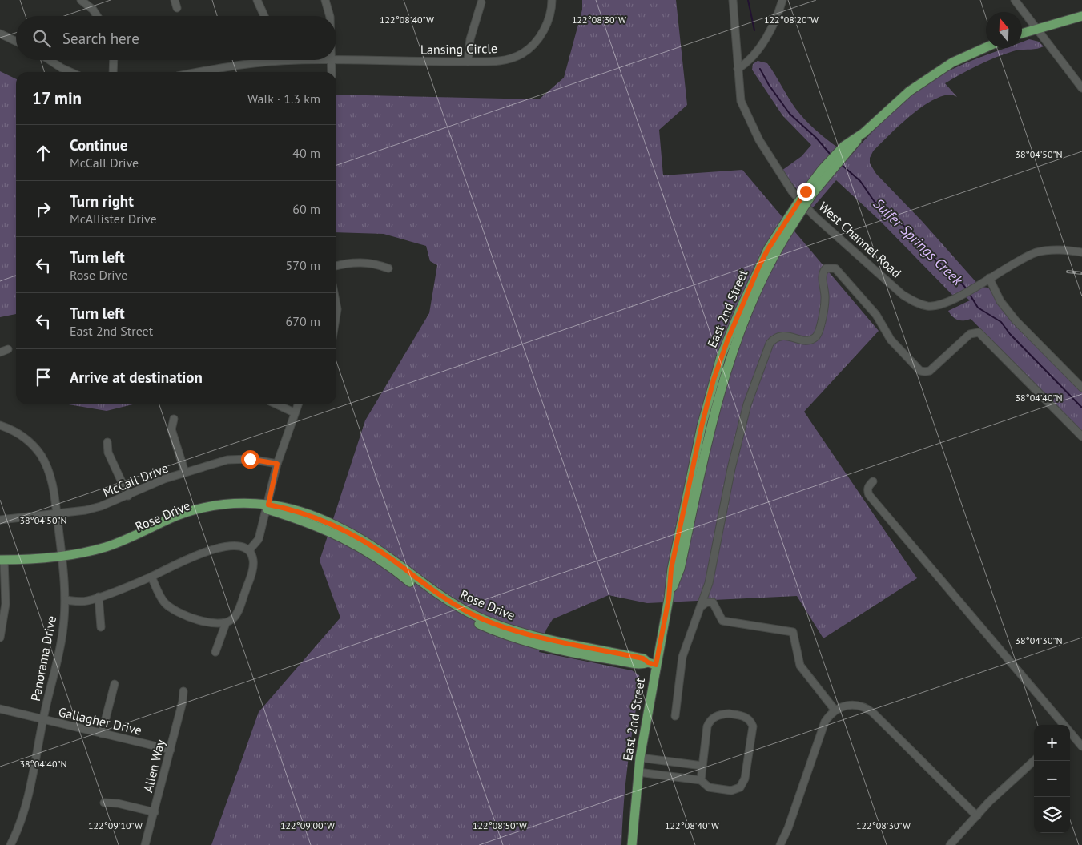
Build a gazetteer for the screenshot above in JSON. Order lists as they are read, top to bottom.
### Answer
{
  "streets": {
    "main road": ["East 2nd Street", "Rose Drive"],
    "street": [
      "Lansing Circle",
      "West Channel Road",
      "McCall Drive",
      "Panorama Drive",
      "Gallagher Drive",
      "Allen Way"
    ]
  },
  "crossings": [
    ["East 2nd Street", "Rose Drive"],
    ["McCall Drive", "Panorama Drive"],
    ["Rose Drive", "Panorama Drive"],
    ["Panorama Drive", "Gallagher Drive"],
    ["Gallagher Drive", "Allen Way"]
  ],
  "water": ["Sulfer Springs Creek"],
  "north": "top",
  "page": {
    "search": "Search here",
    "heading": ["17 min", "Walk · 1.3 km"],
    "list": [
      ["Continue", "McCall Drive", "40 m"],
      ["Turn right", "McAllister Drive", "60 m"],
      ["Turn left", "Rose Drive", "570 m"],
      ["Turn left", "East 2nd Street", "670 m"],
      "Arrive at destination"
    ],
    "map_buttons": ["+", "−"]
  },
  "coordinates": [
    "122°08'40\"W",
    "122°08'30\"W",
    "122°08'20\"W",
    "38°04'50\"N",
    "38°04'40\"N",
    "38°04'30\"N",
    "122°09'10\"W",
    "122°09'00\"W",
    "122°08'50\"W"
  ]
}
